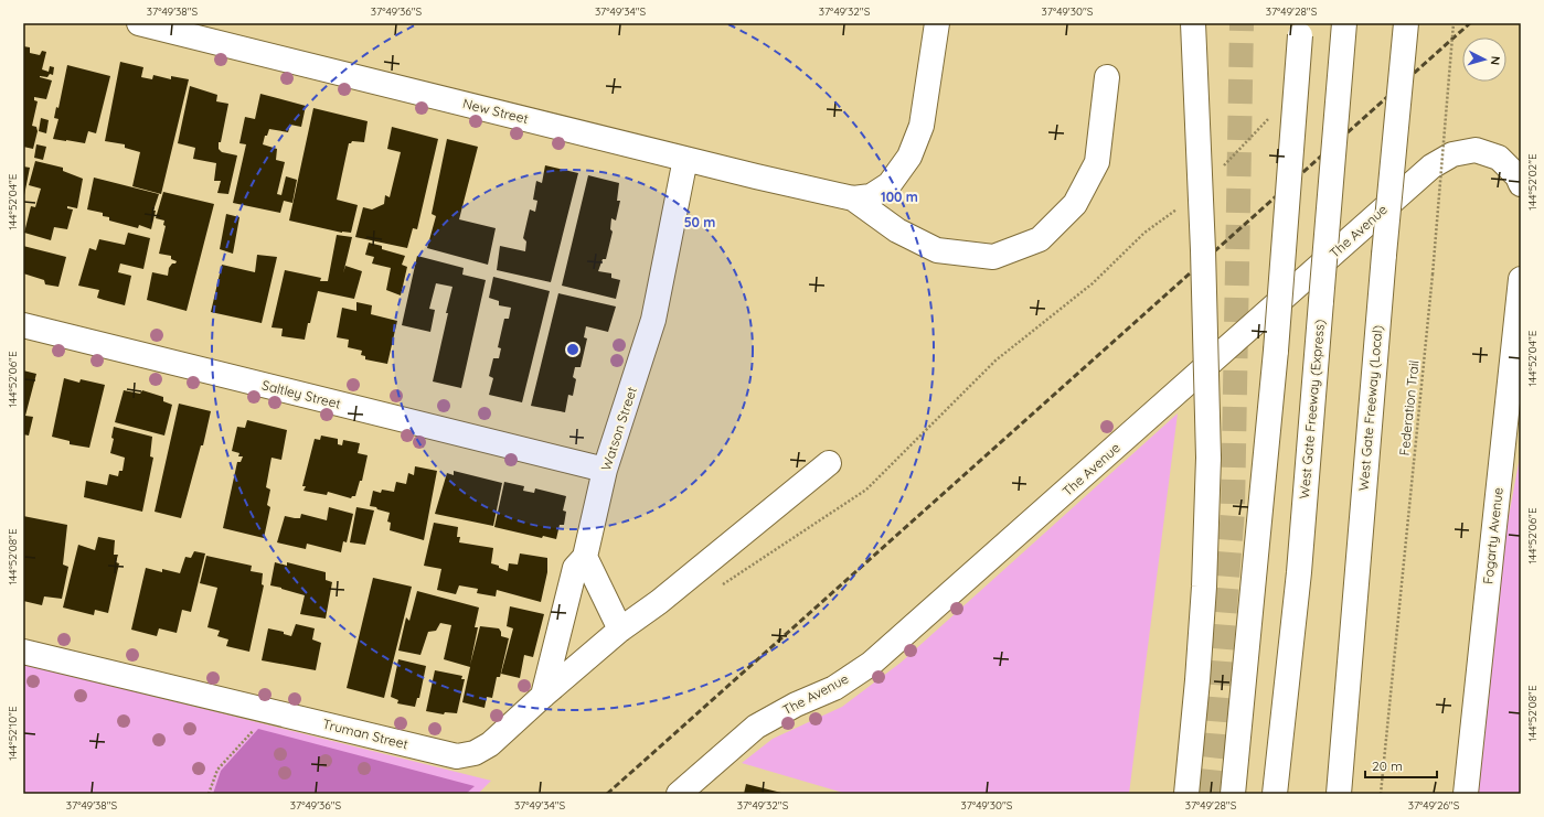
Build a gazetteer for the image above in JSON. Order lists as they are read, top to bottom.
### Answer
{
  "streets": {
    "main road": [
      "New Street",
      "The Avenue",
      "Saltley Street",
      "West Gate Freeway (Local)",
      "West Gate Freeway (Express)",
      "Watson Street",
      "Fogarty Avenue",
      "Truman Street"
    ],
    "path": ["Federation Trail"]
  },
  "crossings": [
    ["New Street", "Watson Street"],
    ["Saltley Street", "Watson Street"],
    ["Watson Street", "Truman Street"]
  ],
  "scale_bar": "20 m",
  "north": "right",
  "coordinates": [
    "37°49'38\"S",
    "37°49'36\"S",
    "37°49'34\"S",
    "37°49'32\"S",
    "37°49'30\"S",
    "37°49'28\"S",
    "144°52'02\"E",
    "144°52'04\"E",
    "144°52'06\"E",
    "144°52'08\"E",
    "144°52'10\"E",
    "37°49'26\"S"
  ],
  "rings": ["100 m", "50 m"]
}
